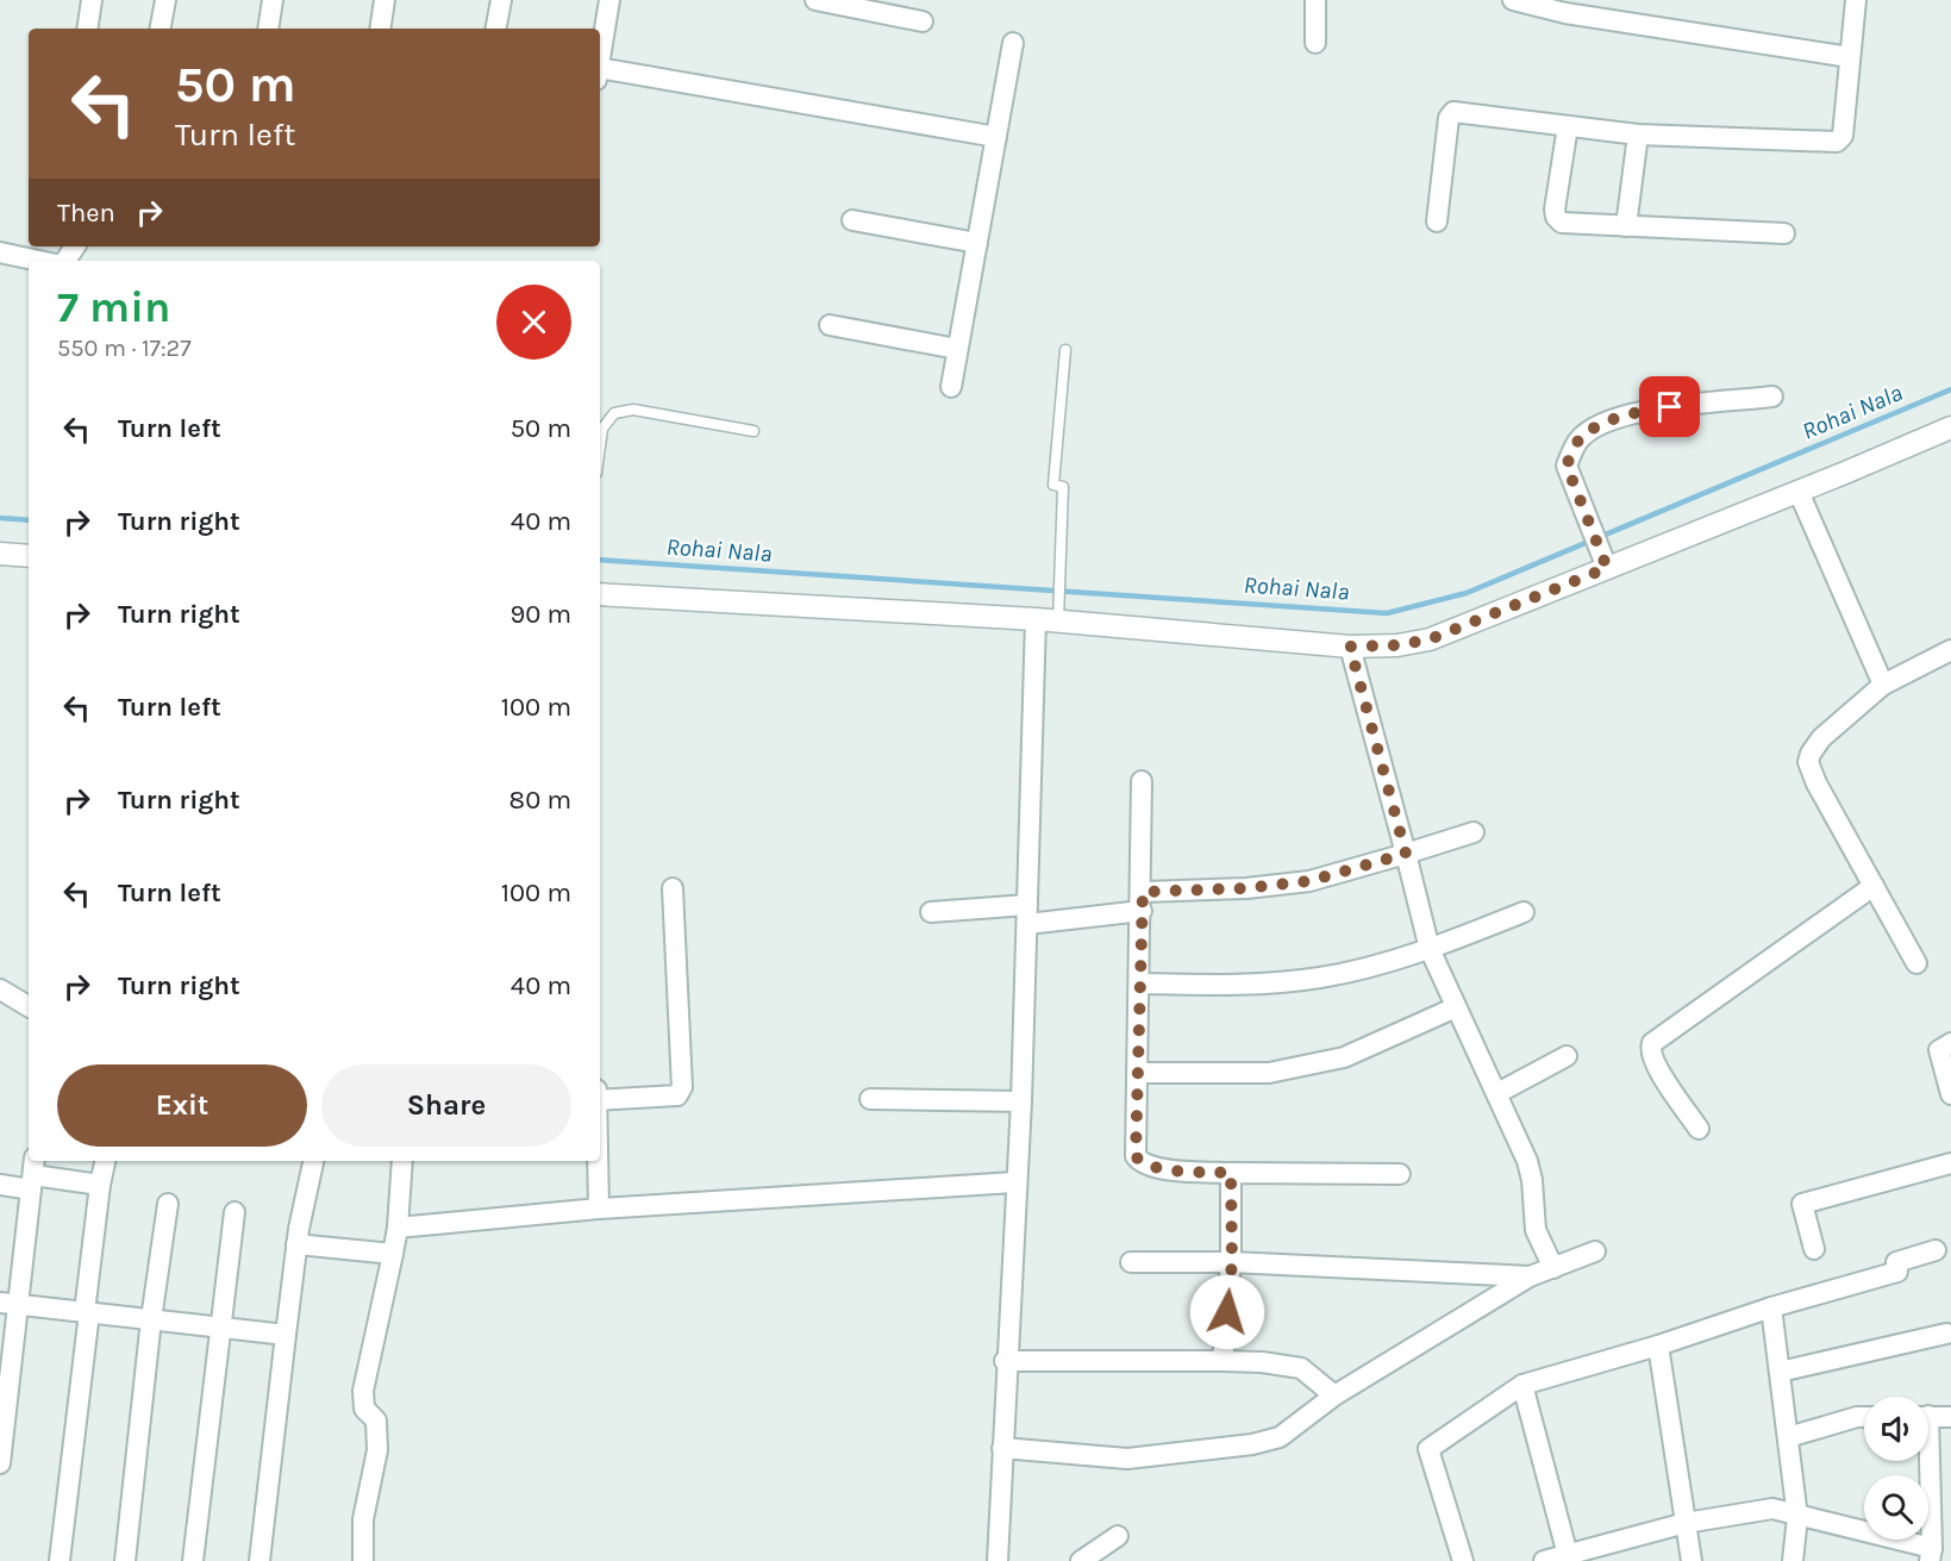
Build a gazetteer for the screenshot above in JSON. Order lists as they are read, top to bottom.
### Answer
{
  "water": ["Rohai Nala"],
  "page": {
    "turn": ["50 m", "Turn left"],
    "then": "Then",
    "heading": ["7 min", "550 m · 17:27"],
    "list": [
      {
        "name": "Turn left",
        "value": "50 m"
      },
      {
        "name": "Turn right",
        "value": "40 m"
      },
      {
        "name": "Turn right",
        "value": "90 m"
      },
      {
        "name": "Turn left",
        "value": "100 m"
      },
      {
        "name": "Turn right",
        "value": "80 m"
      },
      {
        "name": "Turn left",
        "value": "100 m"
      },
      {
        "name": "Turn right",
        "value": "40 m"
      }
    ],
    "buttons": ["Exit", "Share"]
  }
}
